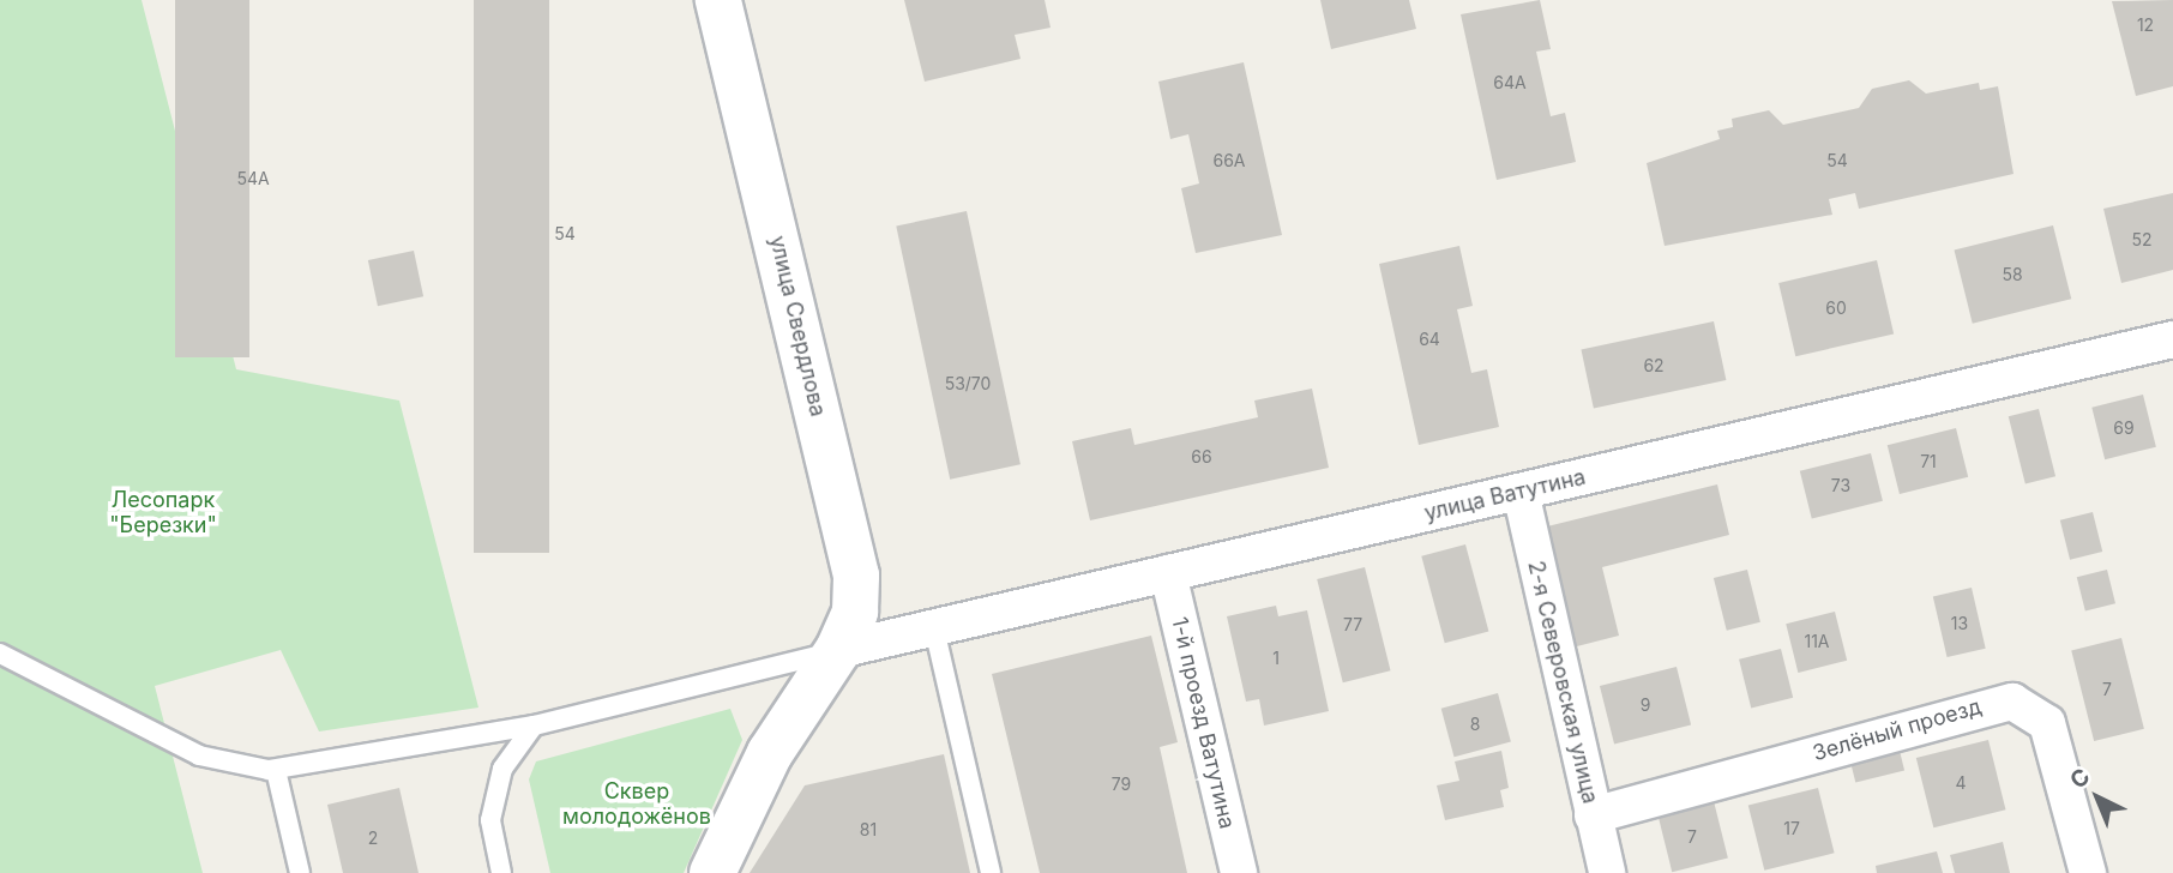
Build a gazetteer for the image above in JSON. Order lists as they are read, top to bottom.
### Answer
{
  "streets": {
    "street": [
      "улица Свердлова",
      "улица Ватутина",
      "2-я Северовская улица",
      "1-й проезд Ватутина",
      "Зелёный проезд"
    ]
  },
  "crossings": [
    ["улица Свердлова", "улица Ватутина"],
    ["улица Ватутина", "2-я Северовская улица"],
    ["улица Ватутина", "1-й проезд Ватутина"],
    ["2-я Северовская улица", "Зелёный проезд"]
  ],
  "parks": ["Лесопарк \"Березки\"", "Сквер молодожёнов"],
  "house_numbers": [
    "12",
    "64А",
    "66А",
    "54",
    "54А",
    "54",
    "52",
    "58",
    "60",
    "64",
    "62",
    "53/70",
    "69",
    "66",
    "71",
    "73",
    "13",
    "77",
    "11А",
    "1",
    "7",
    "9",
    "8",
    "4",
    "79",
    "17",
    "81",
    "7",
    "2"
  ],
  "north": "top left"
}
